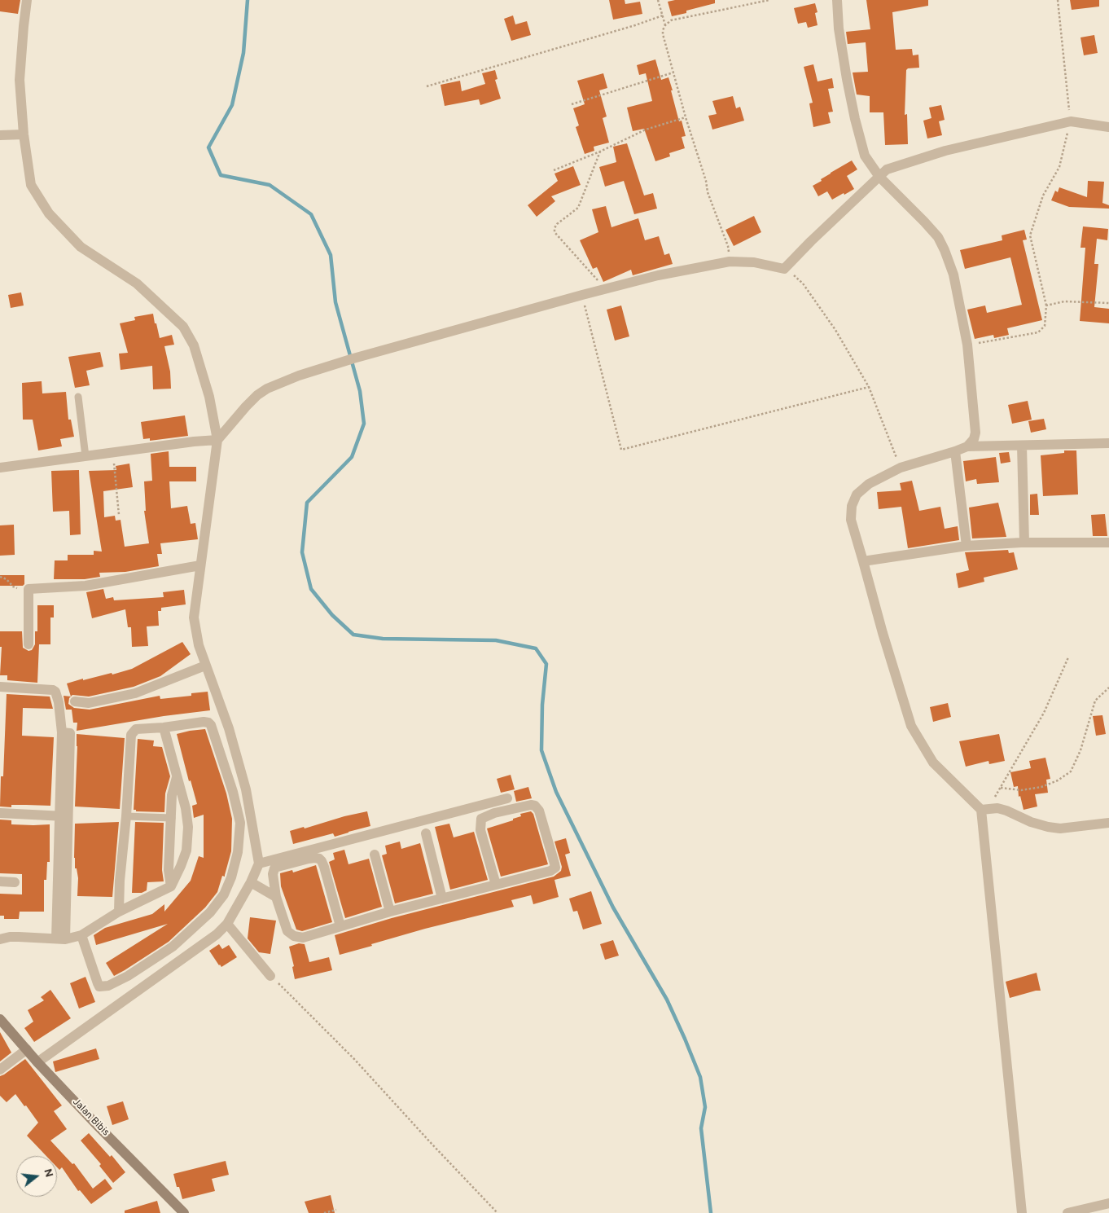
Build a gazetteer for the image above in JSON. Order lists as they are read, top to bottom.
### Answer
{
  "streets": {
    "main road": ["Jalan Bibis"]
  },
  "north": "right"
}
